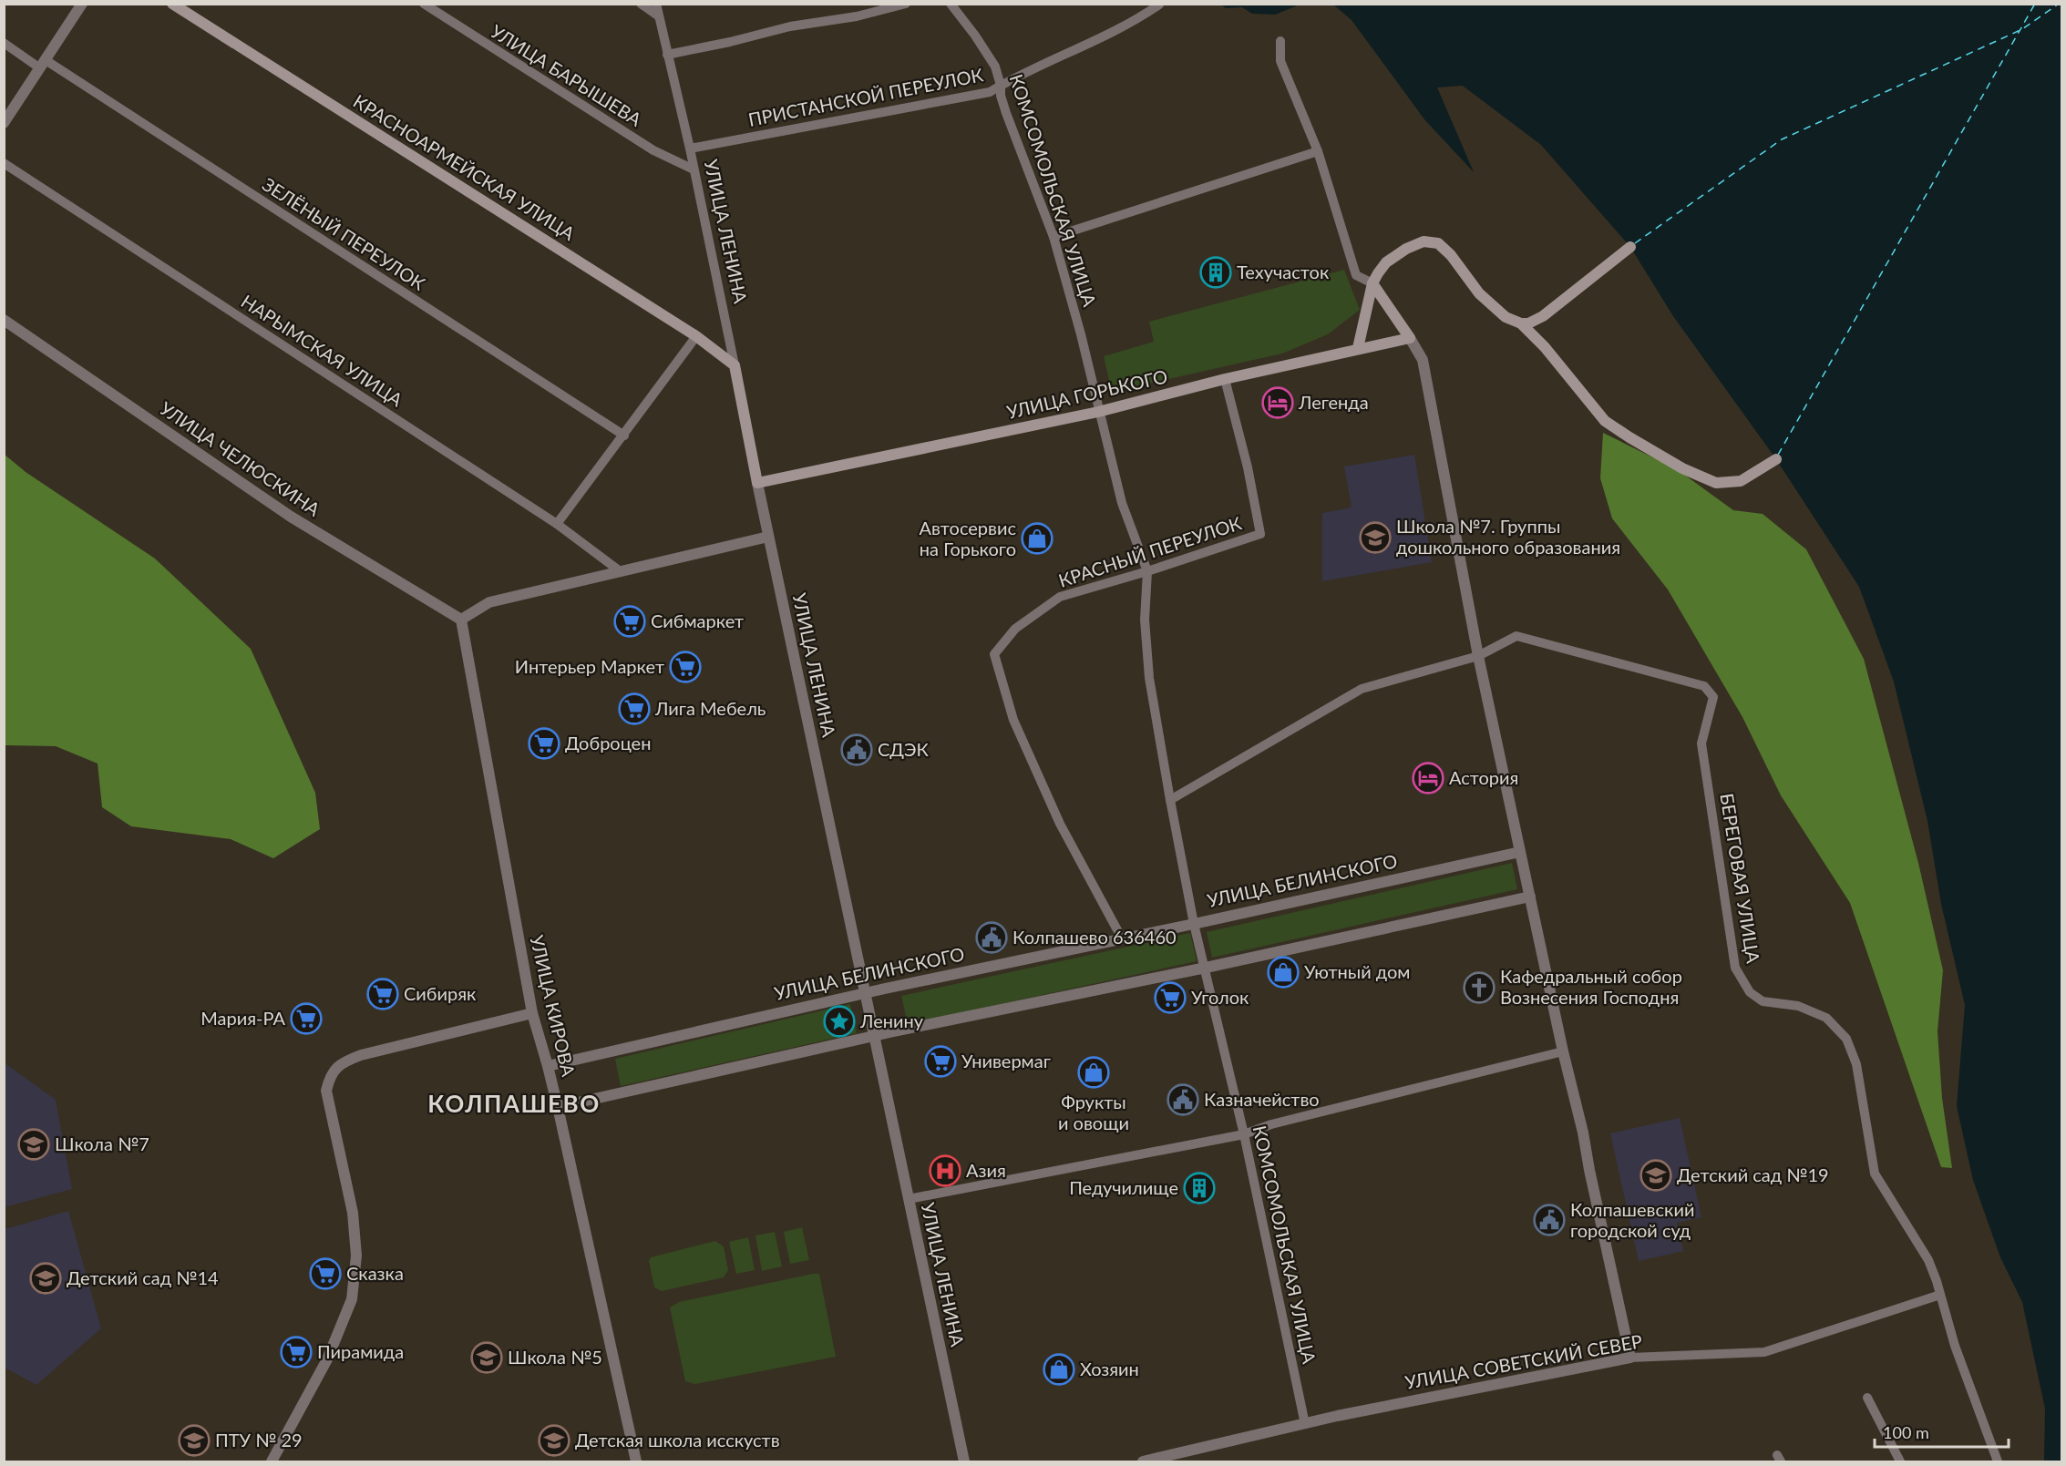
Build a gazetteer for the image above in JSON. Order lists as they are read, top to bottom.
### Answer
{
  "streets": {
    "main road": ["КРАСНОАРМЕЙСКАЯ УЛИЦА", "УЛИЦА ЛЕНИНА", "УЛИЦА ГОРЬКОГО"],
    "street": [
      "УЛИЦА БАРЫШЕВА",
      "ПРИСТАНСКОЙ ПЕРЕУЛОК",
      "КОМСОМОЛЬСКАЯ УЛИЦА",
      "ЗЕЛЁНЫЙ ПЕРЕУЛОК",
      "НАРЫМСКАЯ УЛИЦА",
      "УЛИЦА ЧЕЛЮСКИНА",
      "КРАСНЫЙ ПЕРЕУЛОК",
      "БЕРЕГОВАЯ УЛИЦА",
      "УЛИЦА БЕЛИНСКОГО",
      "УЛИЦА КИРОВА",
      "УЛИЦА СОВЕТСКИЙ СЕВЕР"
    ]
  },
  "crossings": [
    ["УЛИЦА БАРЫШЕВА", "УЛИЦА ЛЕНИНА"],
    ["ПРИСТАНСКОЙ ПЕРЕУЛОК", "КОМСОМОЛЬСКАЯ УЛИЦА"],
    ["ПРИСТАНСКОЙ ПЕРЕУЛОК", "УЛИЦА ЛЕНИНА"],
    ["КРАСНОАРМЕЙСКАЯ УЛИЦА", "УЛИЦА ЛЕНИНА"],
    ["КОМСОМОЛЬСКАЯ УЛИЦА", "УЛИЦА ГОРЬКОГО"],
    ["КОМСОМОЛЬСКАЯ УЛИЦА", "КРАСНЫЙ ПЕРЕУЛОК"],
    ["КОМСОМОЛЬСКАЯ УЛИЦА", "УЛИЦА БЕЛИНСКОГО"],
    ["КОМСОМОЛЬСКАЯ УЛИЦА", "УЛИЦА СОВЕТСКИЙ СЕВЕР"],
    ["УЛИЦА ЛЕНИНА", "УЛИЦА ГОРЬКОГО"],
    ["УЛИЦА ЛЕНИНА", "УЛИЦА БЕЛИНСКОГО"],
    ["УЛИЦА ГОРЬКОГО", "КРАСНЫЙ ПЕРЕУЛОК"],
    ["УЛИЦА ЧЕЛЮСКИНА", "УЛИЦА КИРОВА"],
    ["КРАСНЫЙ ПЕРЕУЛОК", "УЛИЦА БЕЛИНСКОГО"],
    ["БЕРЕГОВАЯ УЛИЦА", "УЛИЦА СОВЕТСКИЙ СЕВЕР"],
    ["УЛИЦА БЕЛИНСКОГО", "УЛИЦА КИРОВА"]
  ],
  "districts": ["КОЛПАШЕВО"],
  "places": {
    "building": ["Техучасток", "Педучилище"],
    "hotel": ["Легенда", "Астория"],
    "school or university": [
      "Школа №7. Группы дошкольного образования",
      "Школа №7",
      "Детский сад №19",
      "Детский сад №14",
      "Школа №5",
      "ПТУ № 29",
      "Детская школа исскуств"
    ],
    "shop": [
      "Автосервис на Горького",
      "Уютный дом",
      "Фрукты и овощи",
      "Хозяин"
    ],
    "supermarket": [
      "Сибмаркет",
      "Интерьер Маркет",
      "Лига Мебель",
      "Доброцен",
      "Сибиряк",
      "Уголок",
      "Мария-РА",
      "Универмаг",
      "Сказка",
      "Пирамида"
    ],
    "public building": [
      "СДЭК",
      "Колпашево 636460",
      "Казначейство",
      "Колпашевский городской суд"
    ],
    "church": ["Кафедральный собор Вознесения Господня"],
    "place": ["Ленину"],
    "hospital": ["Азия"]
  },
  "scale_bar": "100 m"
}
